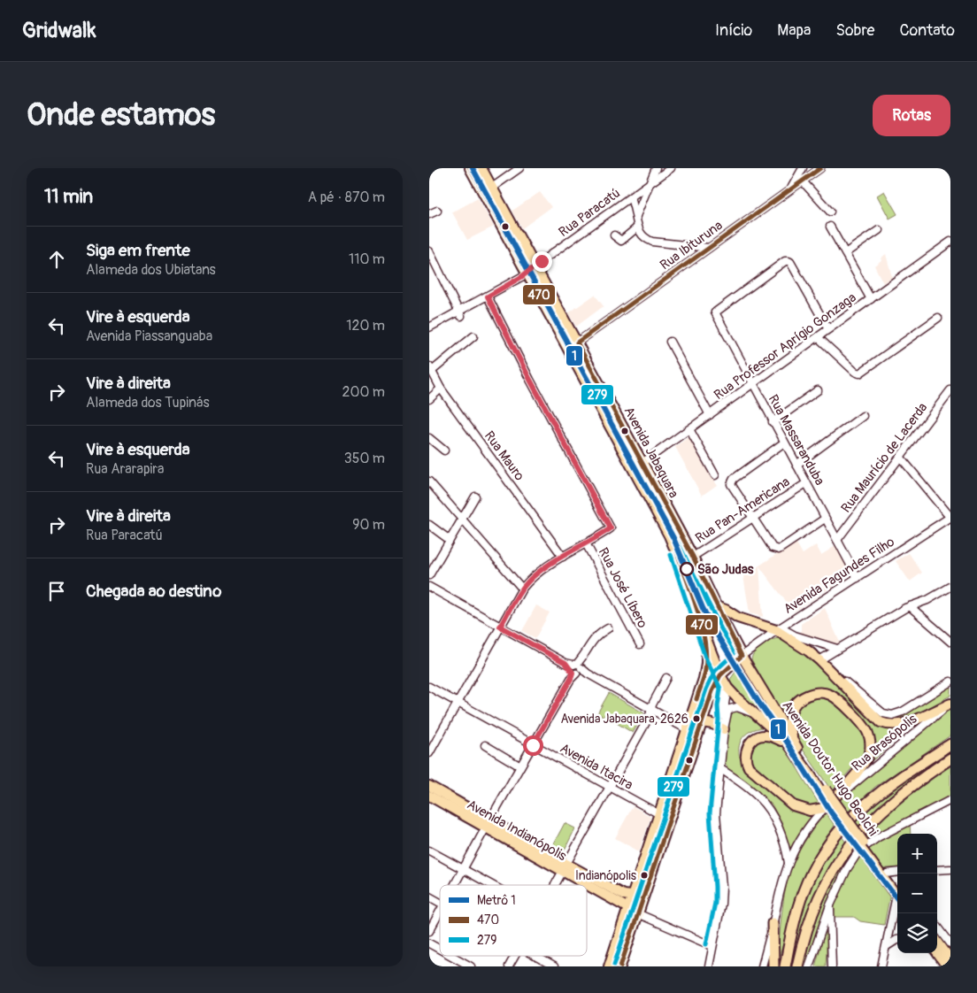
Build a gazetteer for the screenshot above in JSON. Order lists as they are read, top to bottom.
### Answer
{
  "streets": {
    "main road": ["Avenida Jabaquara", "Avenida Doutor Hugo Beolchi", "Avenida Indianópolis"],
    "street": [
      "Rua Paracatú",
      "Rua Ibituruna",
      "Rua Professor Aprígio Gonzaga",
      "Rua Massaranduba",
      "Rua Mauro",
      "Rua Maurício de Lacerda",
      "Rua Pan-Americana",
      "Avenida Fagundes Filho",
      "Rua José Líbero",
      "Rua Brasópolis",
      "Avenida Itacira"
    ]
  },
  "crossings": [
    ["Rua Paracatú", "Avenida Jabaquara"],
    ["Rua Ibituruna", "Avenida Jabaquara"],
    ["Rua Professor Aprígio Gonzaga", "Rua Massaranduba"],
    ["Rua Professor Aprígio Gonzaga", "Avenida Jabaquara"],
    ["Rua Massaranduba", "Rua Maurício de Lacerda"],
    ["Rua Massaranduba", "Rua Pan-Americana"],
    ["Rua Massaranduba", "Avenida Fagundes Filho"],
    ["Avenida Jabaquara", "Rua Pan-Americana"],
    ["Avenida Jabaquara", "Avenida Fagundes Filho"],
    ["Avenida Jabaquara", "Avenida Itacira"],
    ["Avenida Jabaquara", "Avenida Doutor Hugo Beolchi"],
    ["Avenida Jabaquara", "Avenida Indianópolis"],
    ["Avenida Fagundes Filho", "Avenida Doutor Hugo Beolchi"]
  ],
  "places": ["São Judas", "Avenida Jabaquara, 2626", "Indianópolis"],
  "lines": ["metro line 1", "transit line 470", "transit line 279"],
  "legend": ["Metrô 1", "470", "279"],
  "page": {
    "header": "Gridwalk",
    "nav": [
      "Início",
      "Mapa",
      "Sobre",
      "Contato"
    ],
    "buttons": "Rotas",
    "title": "Onde estamos",
    "heading": ["11 min", "A pé · 870 m"],
    "list": [
      ["Siga em frente", "Alameda dos Ubiatans", "110 m"],
      ["Vire à esquerda", "Avenida Piassanguaba", "120 m"],
      ["Vire à direita", "Alameda dos Tupinás", "200 m"],
      ["Vire à esquerda", "Rua Ararapira", "350 m"],
      ["Vire à direita", "Rua Paracatú", "90 m"],
      "Chegada ao destino"
    ],
    "map_buttons": ["+", "−"]
  }
}
